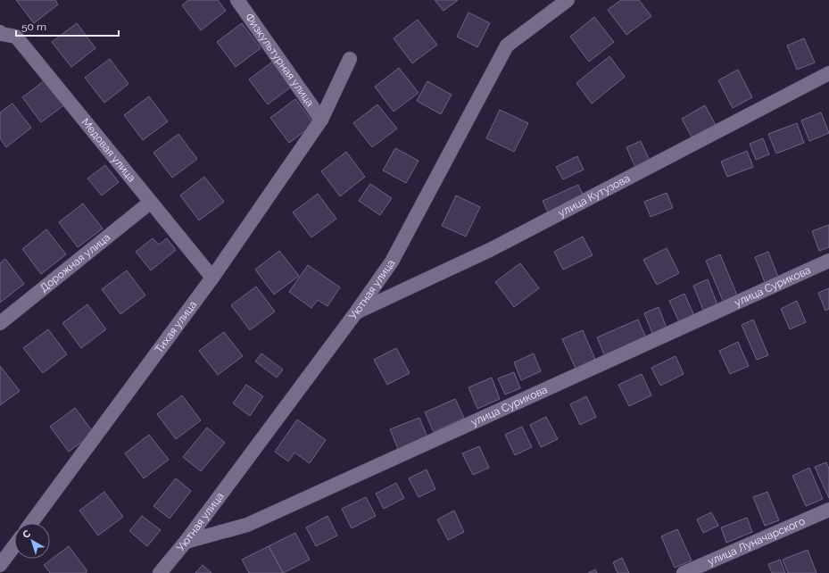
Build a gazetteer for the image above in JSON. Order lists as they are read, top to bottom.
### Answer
{
  "streets": {
    "street": [
      "Физкультурная улица",
      "Медовая улица",
      "улица Кутузова",
      "Дорожная улица",
      "улица Сурикова",
      "Уютная улица",
      "Тихая улица",
      "улица Луначарского"
    ]
  },
  "crossings": [
    ["Физкультурная улица", "Тихая улица"],
    ["Медовая улица", "Дорожная улица"],
    ["Медовая улица", "Тихая улица"],
    ["улица Кутузова", "Уютная улица"],
    ["улица Сурикова", "Уютная улица"]
  ],
  "scale_bar": "50 m",
  "north": "top left"
}
